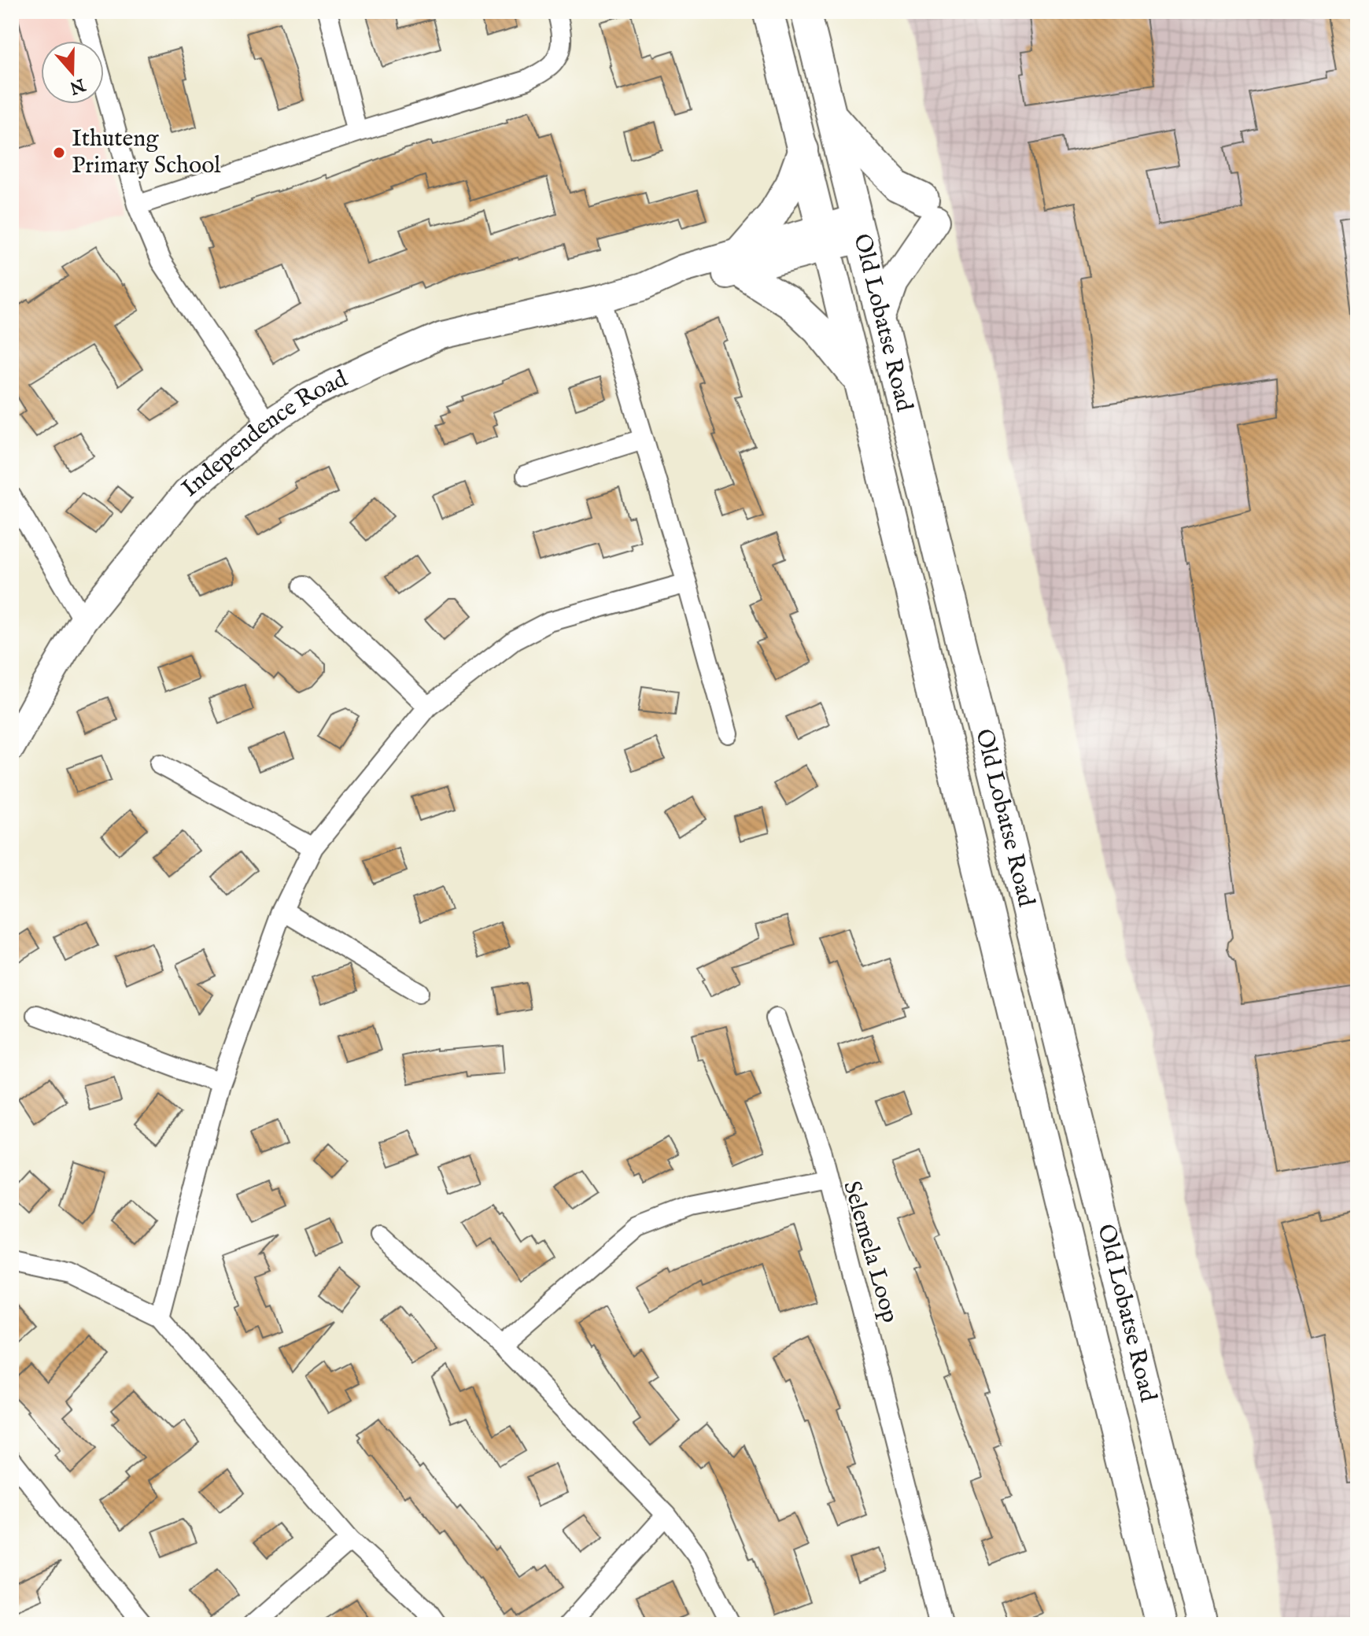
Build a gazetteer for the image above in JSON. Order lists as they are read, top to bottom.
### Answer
{
  "streets": {
    "main road": ["Old Lobatse Road"],
    "street": ["Independence Road", "Selemela Loop"]
  },
  "crossings": [
    ["Old Lobatse Road", "Independence Road"]
  ],
  "places": ["Ithuteng Primary School"],
  "north": "bottom"
}
